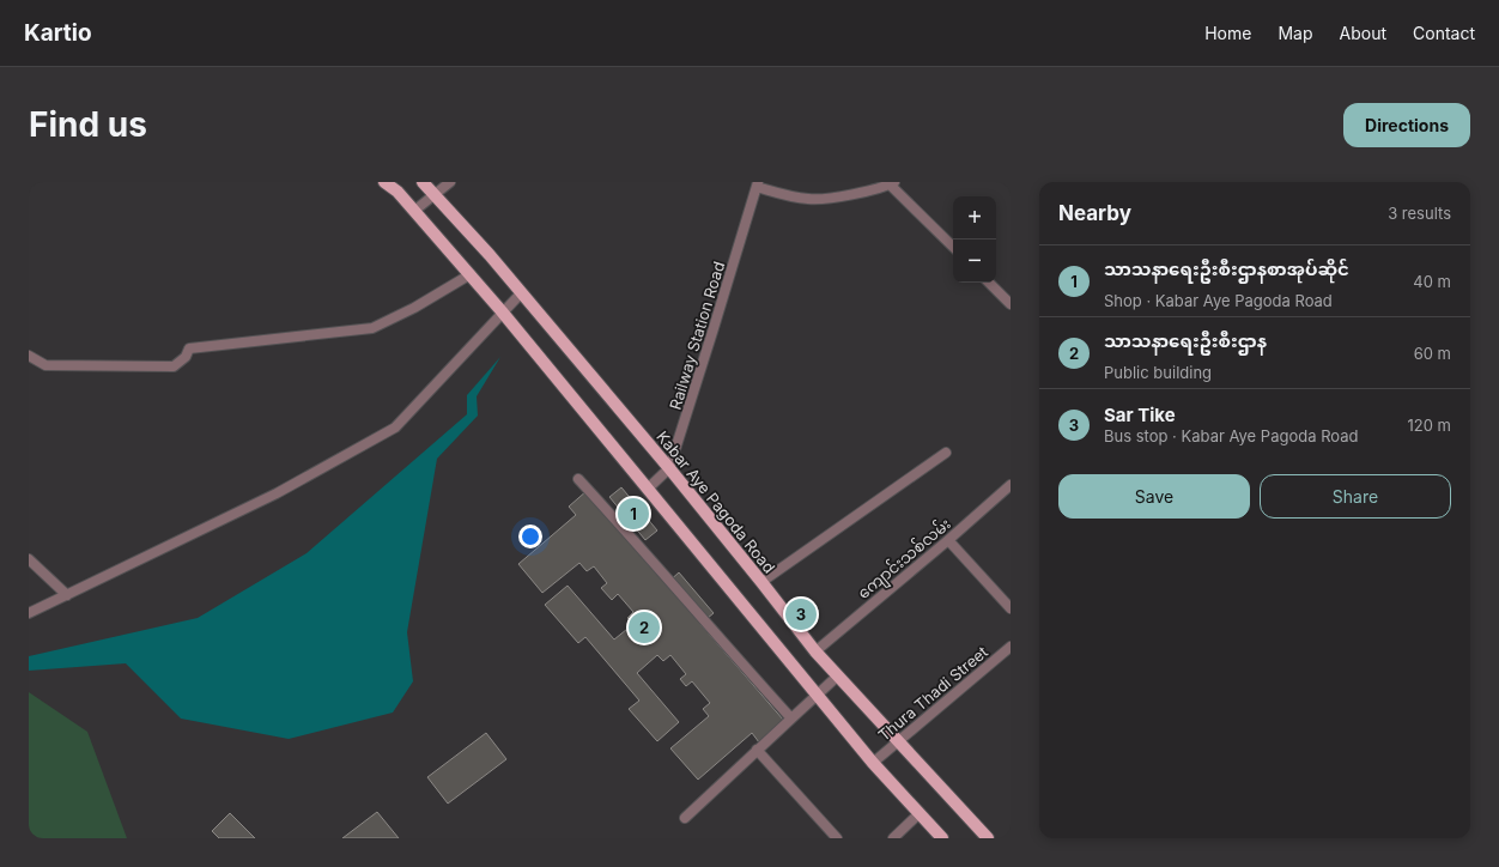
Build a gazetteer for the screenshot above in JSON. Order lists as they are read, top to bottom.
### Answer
{
  "streets": {
    "main road": ["Kabar Aye Pagoda Road"],
    "street": ["Railway Station Road", "ကျောင်းသစ်လမ်း", "Thura Thadi Street"]
  },
  "crossings": [
    ["Railway Station Road", "Kabar Aye Pagoda Road"],
    ["Kabar Aye Pagoda Road", "ကျောင်းသစ်လမ်း"],
    ["Kabar Aye Pagoda Road", "Thura Thadi Street"]
  ],
  "page": {
    "header": "Kartio",
    "nav": [
      "Home",
      "Map",
      "About",
      "Contact"
    ],
    "buttons": [
      "Directions",
      ["Save", "Share"]
    ],
    "title": "Find us",
    "heading": ["Nearby", "3 results"],
    "map_buttons": ["+", "−"],
    "list": [
      {
        "mark": "1",
        "name": "သာသနာရေးဦးစီးဌာနစာအုပ်ဆိုင်",
        "note": "Shop · Kabar Aye Pagoda Road",
        "value": "40 m"
      },
      {
        "mark": "2",
        "name": "သာသနာရေးဦးစီးဌာန",
        "note": "Public building",
        "value": "60 m"
      },
      {
        "mark": "3",
        "name": "Sar Tike",
        "note": "Bus stop · Kabar Aye Pagoda Road",
        "value": "120 m"
      }
    ],
    "pins": ["1", "3", "2"]
  }
}
